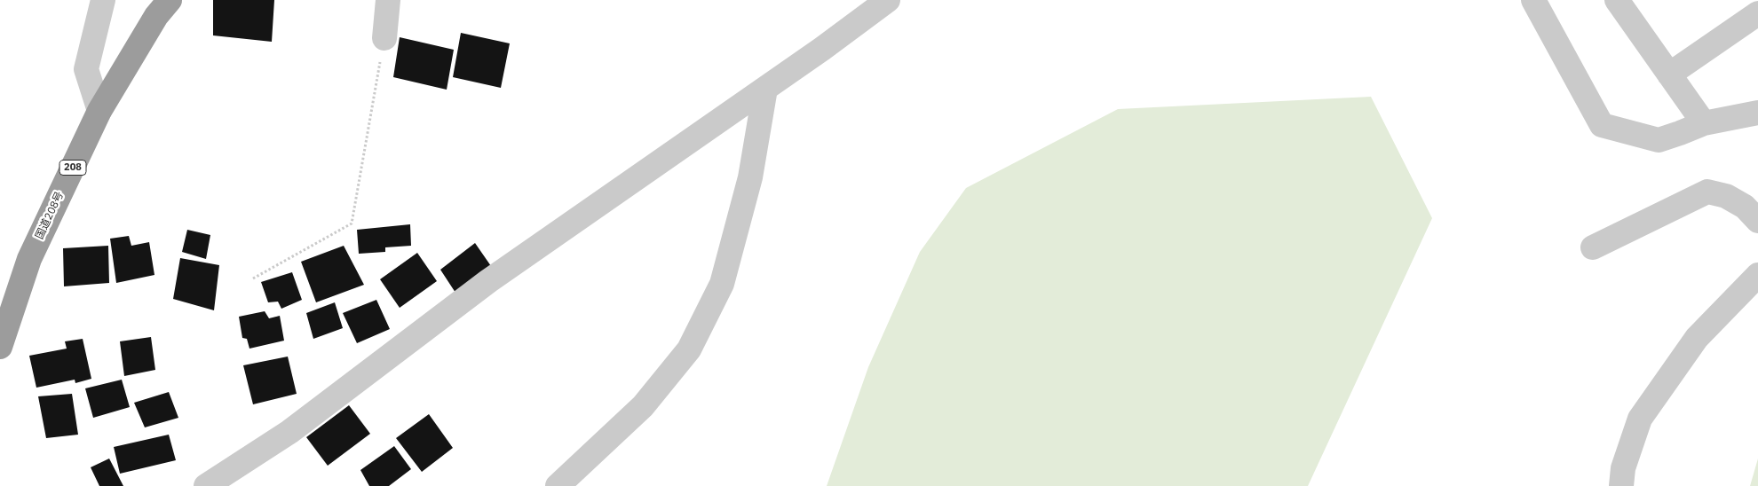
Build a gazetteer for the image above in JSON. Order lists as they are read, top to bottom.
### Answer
{
  "streets": {
    "highway": ["208", "国道208号"]
  }
}
